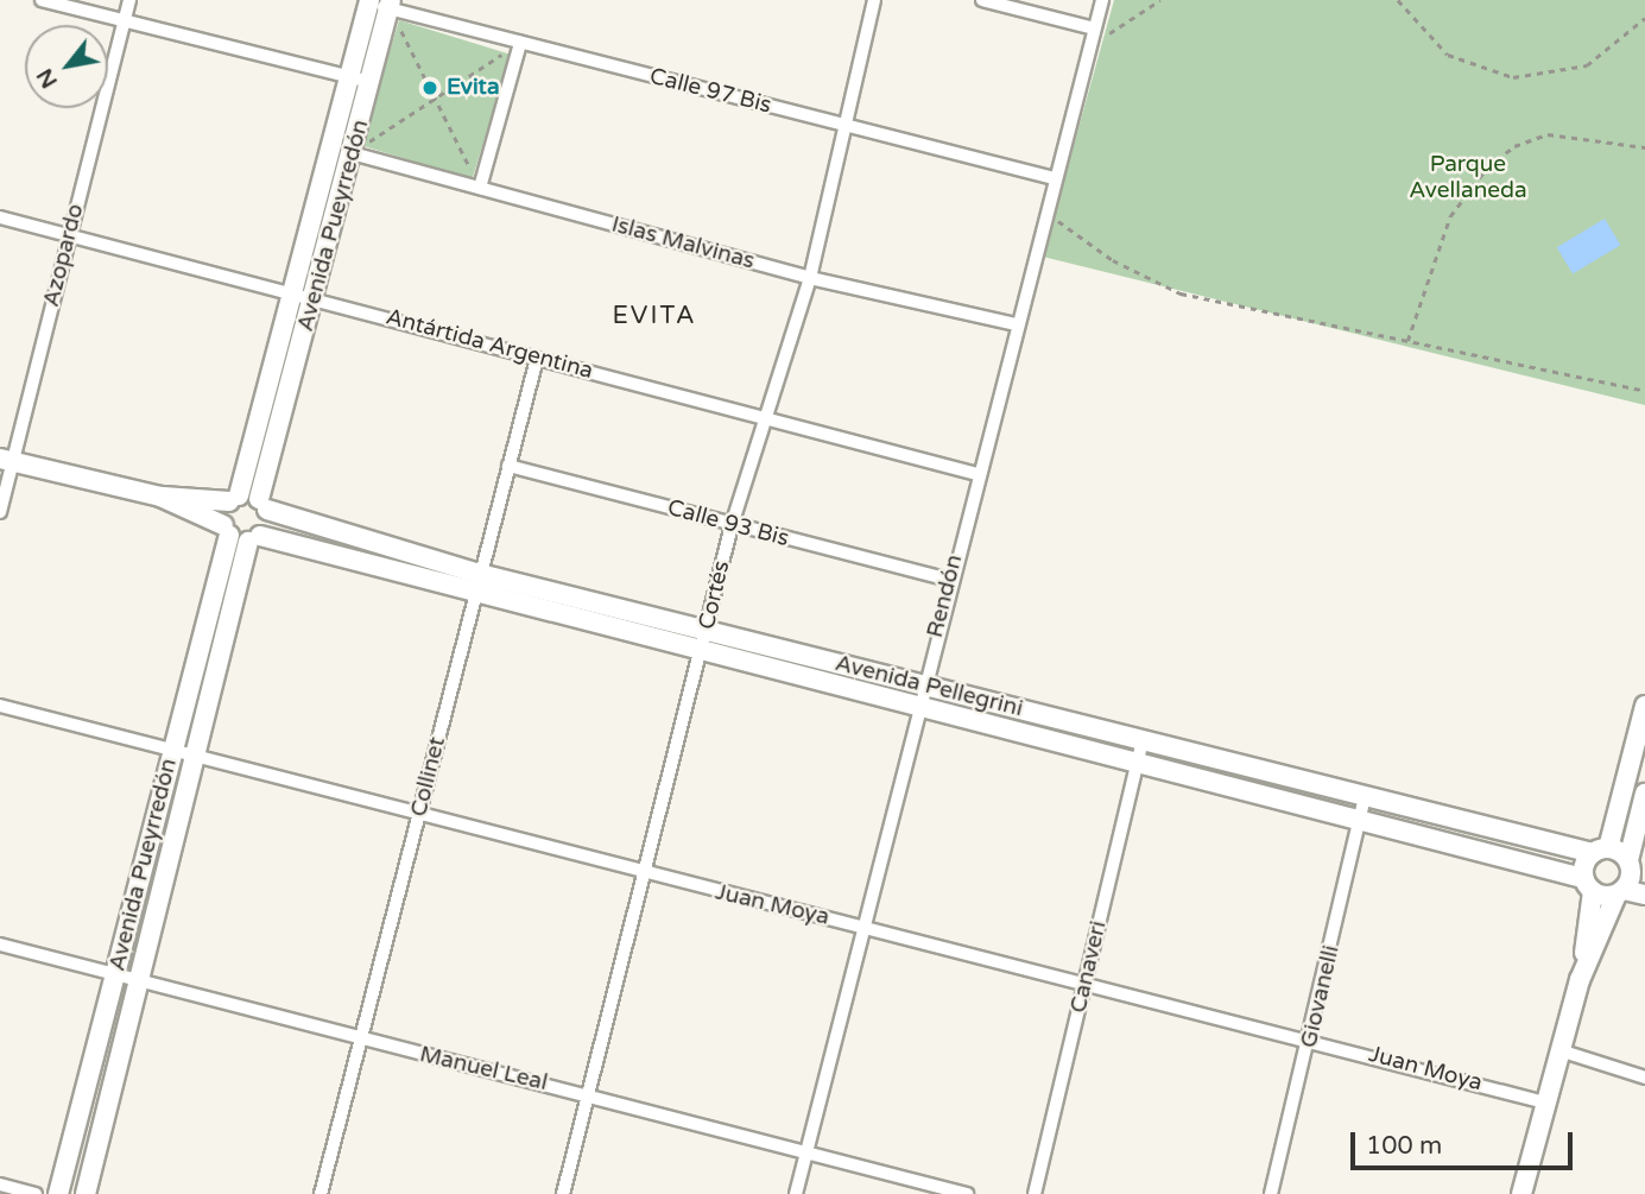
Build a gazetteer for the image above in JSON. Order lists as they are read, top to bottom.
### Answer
{
  "streets": {
    "main road": ["Avenida Pueyrredón", "Avenida Pellegrini"],
    "street": [
      "Calle 97 Bis",
      "Islas Malvinas",
      "Azopardo",
      "Antártida Argentina",
      "Calle 93 Bis",
      "Cortés",
      "Rendón",
      "Collinet",
      "Juan Moya",
      "Canaveri",
      "Giovanelli",
      "Manuel Leal"
    ]
  },
  "crossings": [
    ["Calle 97 Bis", "Avenida Pueyrredón"],
    ["Calle 97 Bis", "Cortés"],
    ["Calle 97 Bis", "Rendón"],
    ["Avenida Pueyrredón", "Islas Malvinas"],
    ["Avenida Pueyrredón", "Antártida Argentina"],
    ["Avenida Pueyrredón", "Avenida Pellegrini"],
    ["Avenida Pueyrredón", "Juan Moya"],
    ["Avenida Pueyrredón", "Manuel Leal"],
    ["Islas Malvinas", "Cortés"],
    ["Islas Malvinas", "Rendón"],
    ["Azopardo", "Antártida Argentina"],
    ["Antártida Argentina", "Cortés"],
    ["Antártida Argentina", "Rendón"],
    ["Antártida Argentina", "Collinet"],
    ["Calle 93 Bis", "Cortés"],
    ["Calle 93 Bis", "Rendón"],
    ["Calle 93 Bis", "Collinet"],
    ["Cortés", "Avenida Pellegrini"],
    ["Cortés", "Juan Moya"],
    ["Cortés", "Manuel Leal"],
    ["Rendón", "Avenida Pellegrini"],
    ["Rendón", "Juan Moya"],
    ["Rendón", "Manuel Leal"],
    ["Avenida Pellegrini", "Collinet"],
    ["Avenida Pellegrini", "Canaveri"],
    ["Avenida Pellegrini", "Giovanelli"],
    ["Collinet", "Juan Moya"],
    ["Collinet", "Manuel Leal"],
    ["Juan Moya", "Canaveri"],
    ["Juan Moya", "Giovanelli"]
  ],
  "districts": ["EVITA"],
  "parks": ["Parque Avellaneda"],
  "places": ["Evita"],
  "scale_bar": "100 m",
  "north": "bottom left"
}
